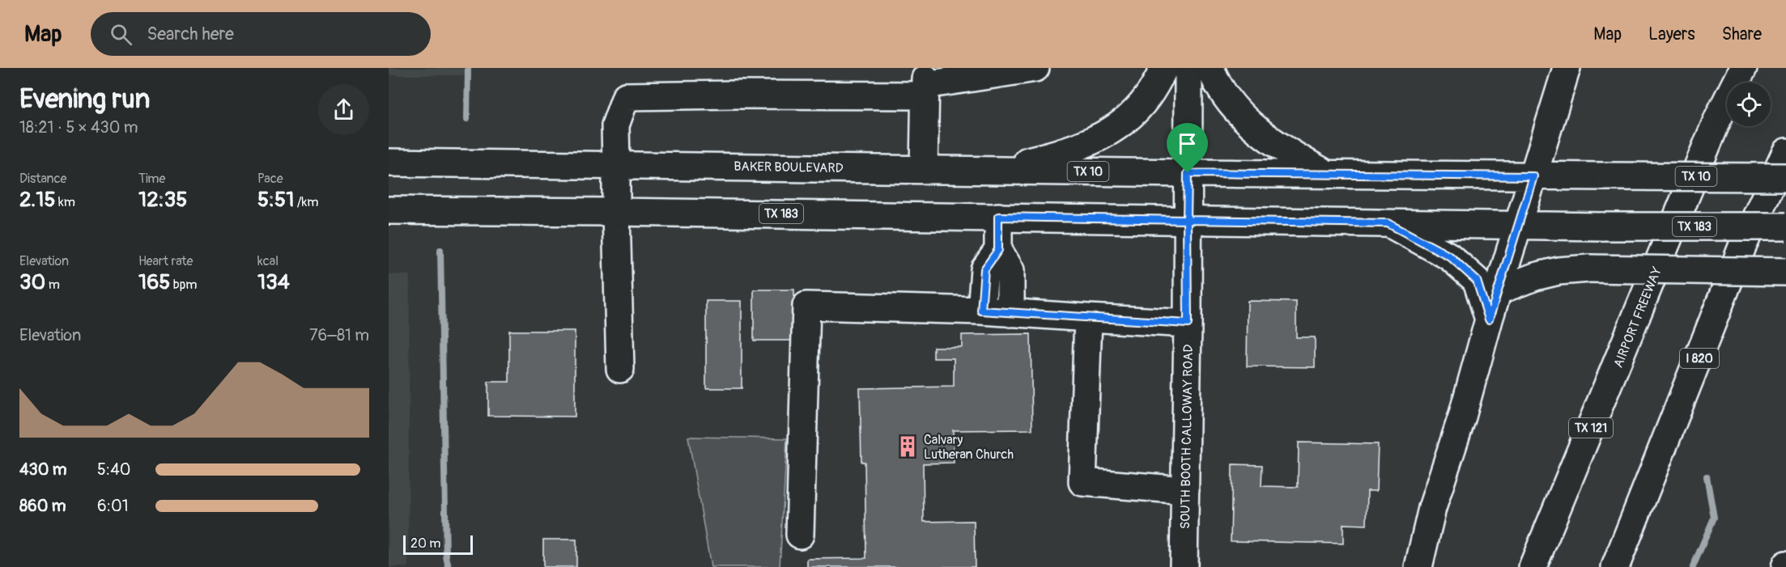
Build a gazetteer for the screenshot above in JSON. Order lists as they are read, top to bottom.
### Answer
{
  "streets": {
    "main road": [
      "BAKER BOULEVARD",
      "TX 10",
      "TX 183",
      "AIRPORT FREEWAY",
      "I 820",
      "TX 121",
      "SOUTH BOOTH CALLOWAY ROAD"
    ]
  },
  "crossings": [
    ["BAKER BOULEVARD", "TX 10"],
    ["BAKER BOULEVARD", "SOUTH BOOTH CALLOWAY ROAD"],
    ["TX 10", "SOUTH BOOTH CALLOWAY ROAD"],
    ["TX 183", "SOUTH BOOTH CALLOWAY ROAD"]
  ],
  "places": {
    "building": ["Calvary Lutheran Church"]
  },
  "scale_bar": "20 m",
  "page": {
    "header": "Map",
    "search": "Search here",
    "nav": ["Map", "Layers", "Share"],
    "heading": ["Evening run", "18:21 · 5 × 430 m"],
    "stats": [
      ["Distance", "2.15 km"],
      ["Time", "12:35"],
      ["Pace", "5:51 /km"],
      ["Elevation", "30 m"],
      ["Heart rate", "165 bpm"],
      ["kcal", "134"]
    ],
    "chart": ["Elevation", "76–81 m"],
    "list": [
      {
        "name": "430 m",
        "note": "5:40"
      },
      {
        "name": "860 m",
        "note": "6:01"
      }
    ],
    "scale": "20 m"
  }
}
